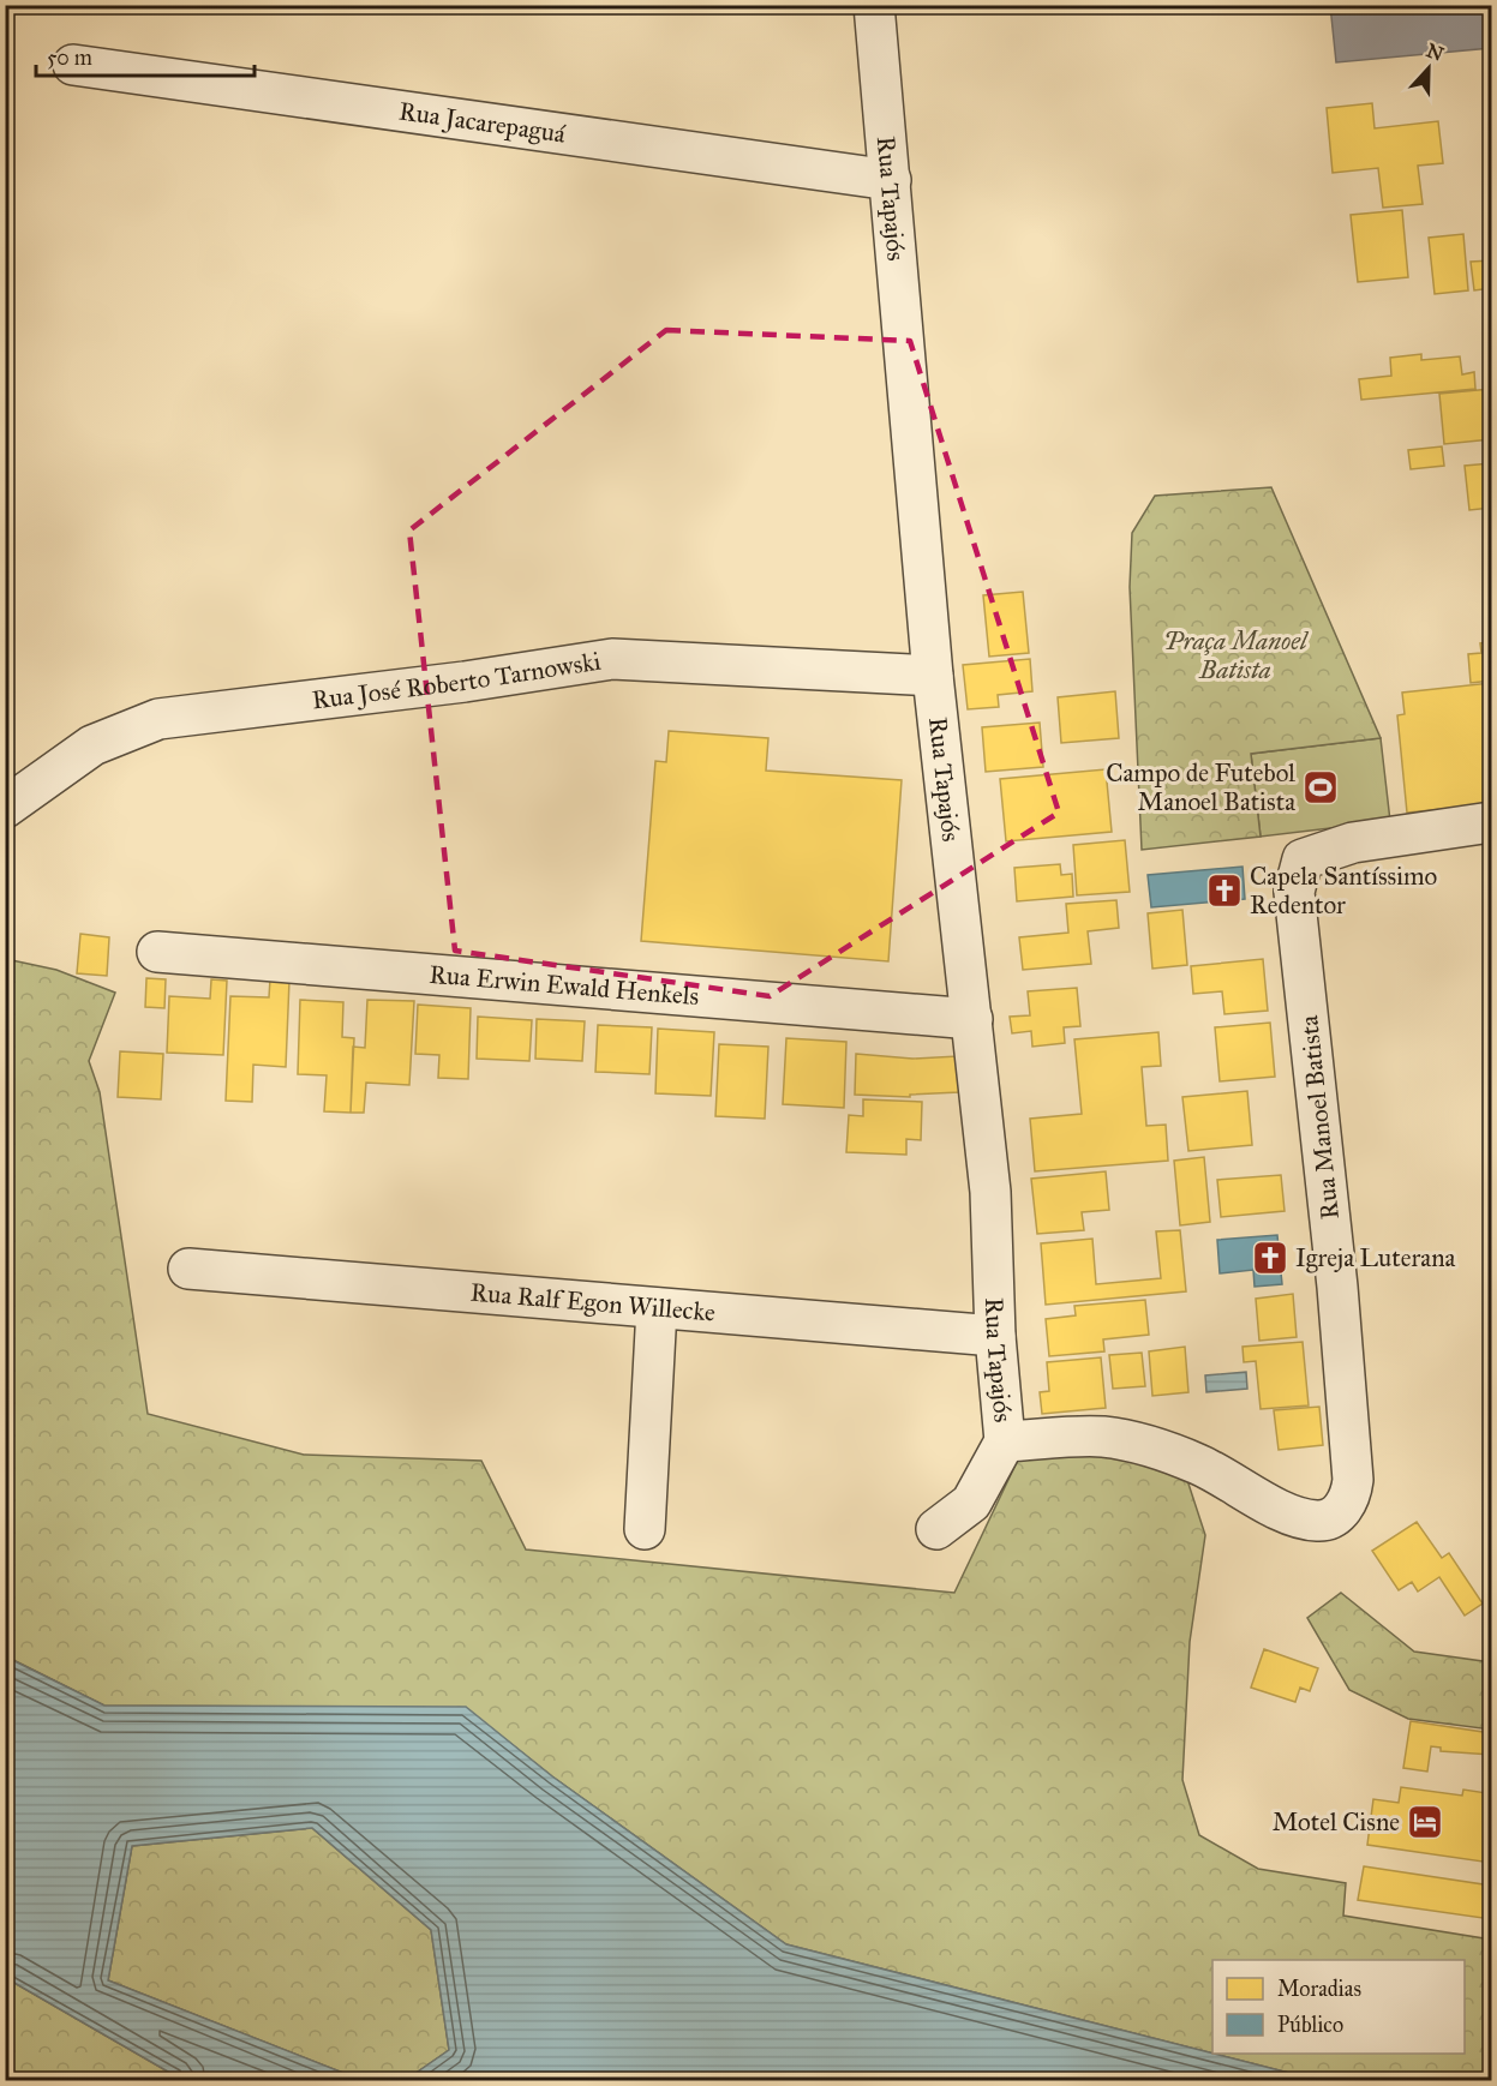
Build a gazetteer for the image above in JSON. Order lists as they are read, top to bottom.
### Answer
{
  "streets": {
    "street": [
      "Rua Jacarepaguá",
      "Rua Tapajós",
      "Rua José Roberto Tarnowski",
      "Rua Erwin Ewald Henkels",
      "Rua Manoel Batista",
      "Rua Ralf Egon Willecke"
    ]
  },
  "crossings": [
    ["Rua Jacarepaguá", "Rua Tapajós"],
    ["Rua Tapajós", "Rua José Roberto Tarnowski"],
    ["Rua Tapajós", "Rua Erwin Ewald Henkels"],
    ["Rua Tapajós", "Rua Manoel Batista"],
    ["Rua Tapajós", "Rua Ralf Egon Willecke"]
  ],
  "parks": ["Praça Manoel Batista"],
  "places": {
    "sports": ["Campo de Futebol Manoel Batista"],
    "church": ["Capela Santíssimo Redentor", "Igreja Luterana"],
    "hotel": ["Motel Cisne"]
  },
  "legend": ["Moradias", "Público"],
  "scale_bar": "50 m",
  "north": "top"
}
